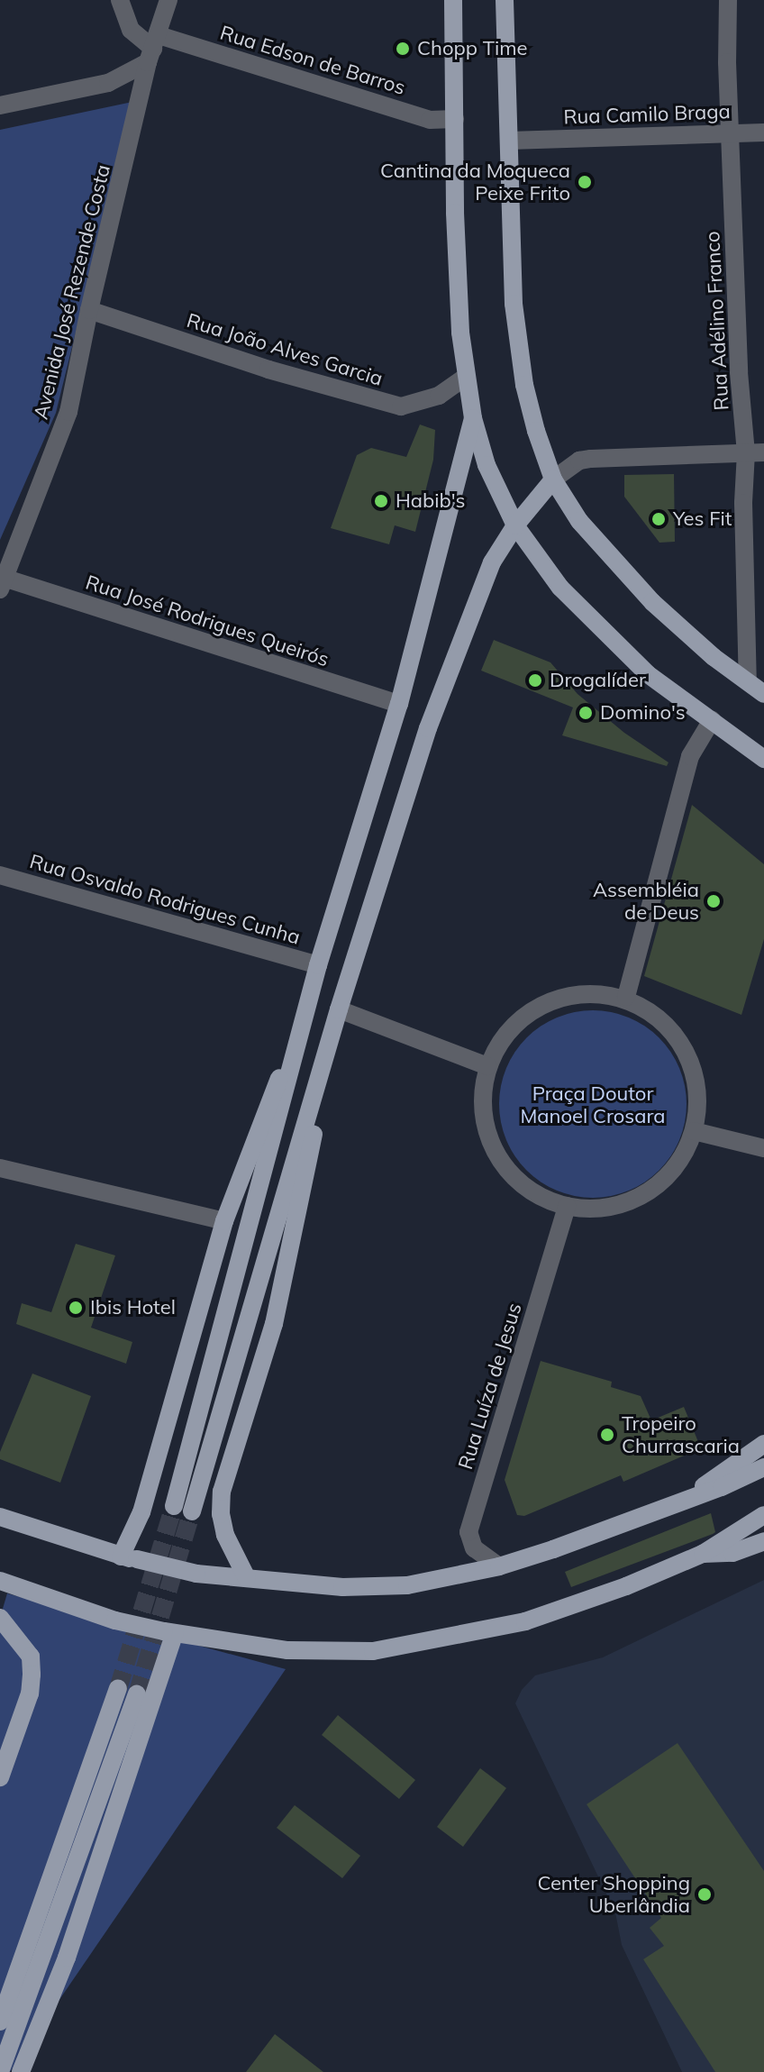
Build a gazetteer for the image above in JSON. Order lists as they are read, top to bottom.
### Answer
{
  "streets": {
    "street": [
      "Rua Edson de Barros",
      "Rua Camilo Braga",
      "Avenida José Rezende Costa",
      "Rua Adélino Franco",
      "Rua João Alves Garcia",
      "Rua José Rodrigues Queirós",
      "Rua Osvaldo Rodrigues Cunha",
      "Rua Luíza de Jesus"
    ]
  },
  "crossings": [
    ["Rua Edson de Barros", "Avenida José Rezende Costa"],
    ["Rua Camilo Braga", "Rua Adélino Franco"],
    ["Avenida José Rezende Costa", "Rua João Alves Garcia"],
    ["Avenida José Rezende Costa", "Rua José Rodrigues Queirós"]
  ],
  "parks": ["Praça Doutor Manoel Crosara"],
  "places": [
    "Chopp Time",
    "Cantina da Moqueca Peixe Frito",
    "Habib's",
    "Yes Fit",
    "Drogalíder",
    "Domino's",
    "Assembléia de Deus",
    "Ibis Hotel",
    "Tropeiro Churrascaria",
    "Center Shopping Uberlândia"
  ]
}
